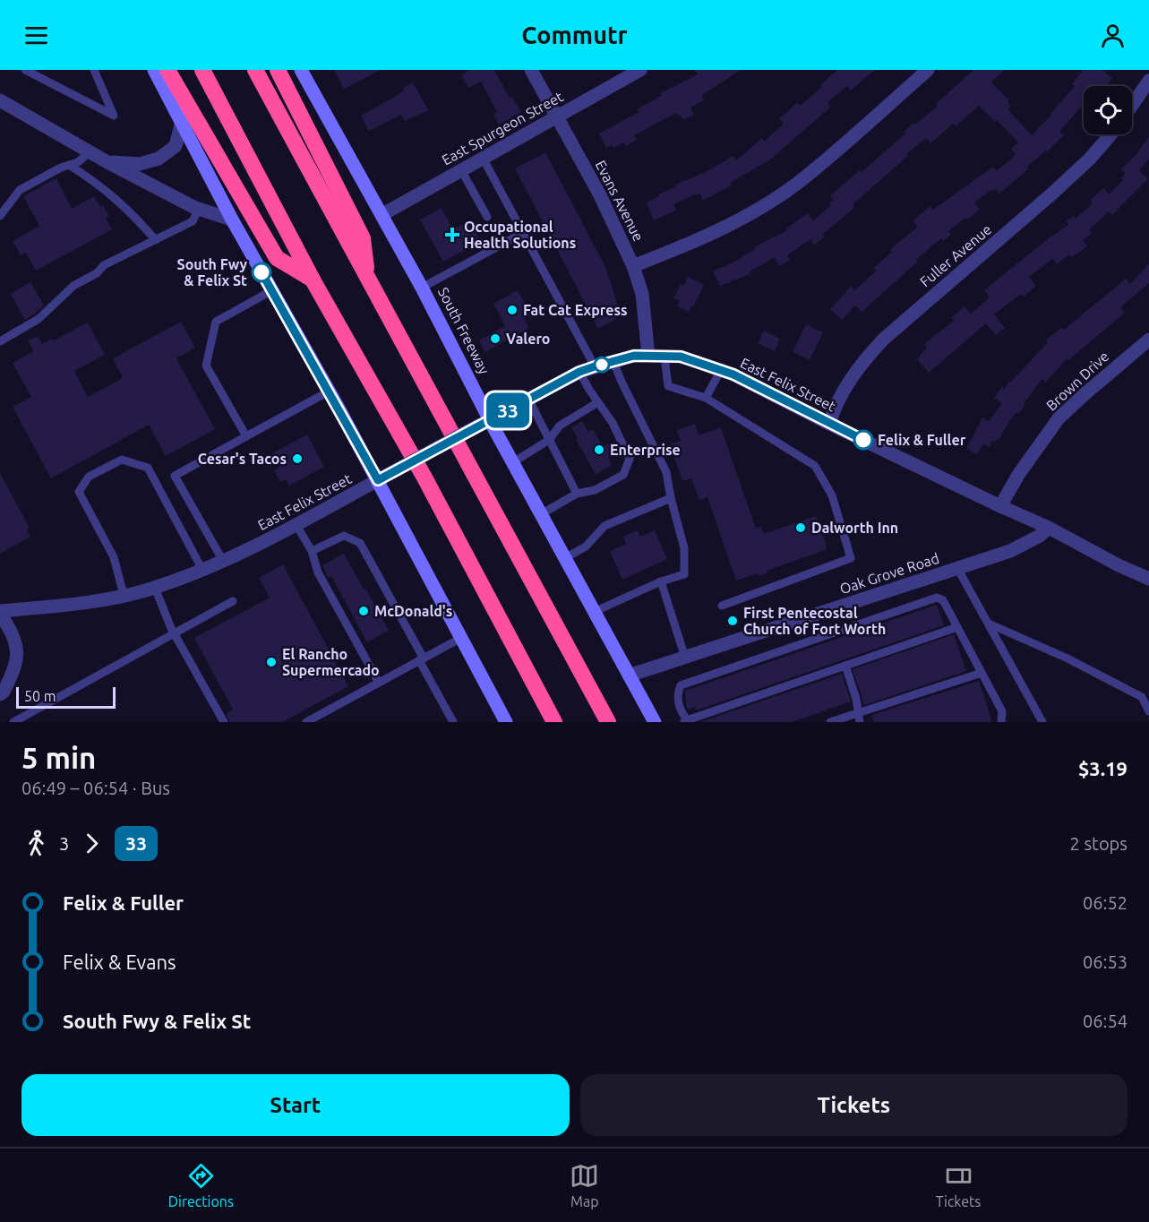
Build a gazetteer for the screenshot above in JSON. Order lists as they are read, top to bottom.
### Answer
{
  "streets": {
    "main road": ["South Freeway"],
    "street": [
      "East Spurgeon Street",
      "Evans Avenue",
      "Fuller Avenue",
      "Brown Drive",
      "East Felix Street",
      "Oak Grove Road"
    ]
  },
  "crossings": [
    ["East Spurgeon Street", "Evans Avenue"],
    ["East Spurgeon Street", "South Freeway"],
    ["Evans Avenue", "East Felix Street"],
    ["Fuller Avenue", "East Felix Street"],
    ["South Freeway", "East Felix Street"],
    ["South Freeway", "Oak Grove Road"],
    ["Brown Drive", "East Felix Street"],
    ["East Felix Street", "Oak Grove Road"]
  ],
  "places": {
    "health": ["Occupational Health Solutions"],
    "other": [
      "South Fwy & Felix St",
      "Fat Cat Express",
      "Valero",
      "Felix & Fuller",
      "Enterprise",
      "Cesar's Tacos",
      "Dalworth Inn",
      "McDonald's",
      "First Pentecostal Church of Fort Worth",
      "El Rancho Supermercado"
    ]
  },
  "lines": ["bus line 33"],
  "scale_bar": "50 m",
  "page": {
    "header": "Commutr",
    "on_map": "33",
    "scale": "50 m",
    "heading": ["5 min", "06:49 – 06:54 · Bus", "$3.19"],
    "legs": ["3", "33", "2 stops"],
    "list": [
      {
        "name": "Felix & Fuller",
        "value": "06:52"
      },
      {
        "name": "Felix & Evans",
        "value": "06:53"
      },
      {
        "name": "South Fwy & Felix St",
        "value": "06:54"
      }
    ],
    "buttons": ["Start", "Tickets"],
    "tabs": ["Directions", "Map", "Tickets"]
  }
}
